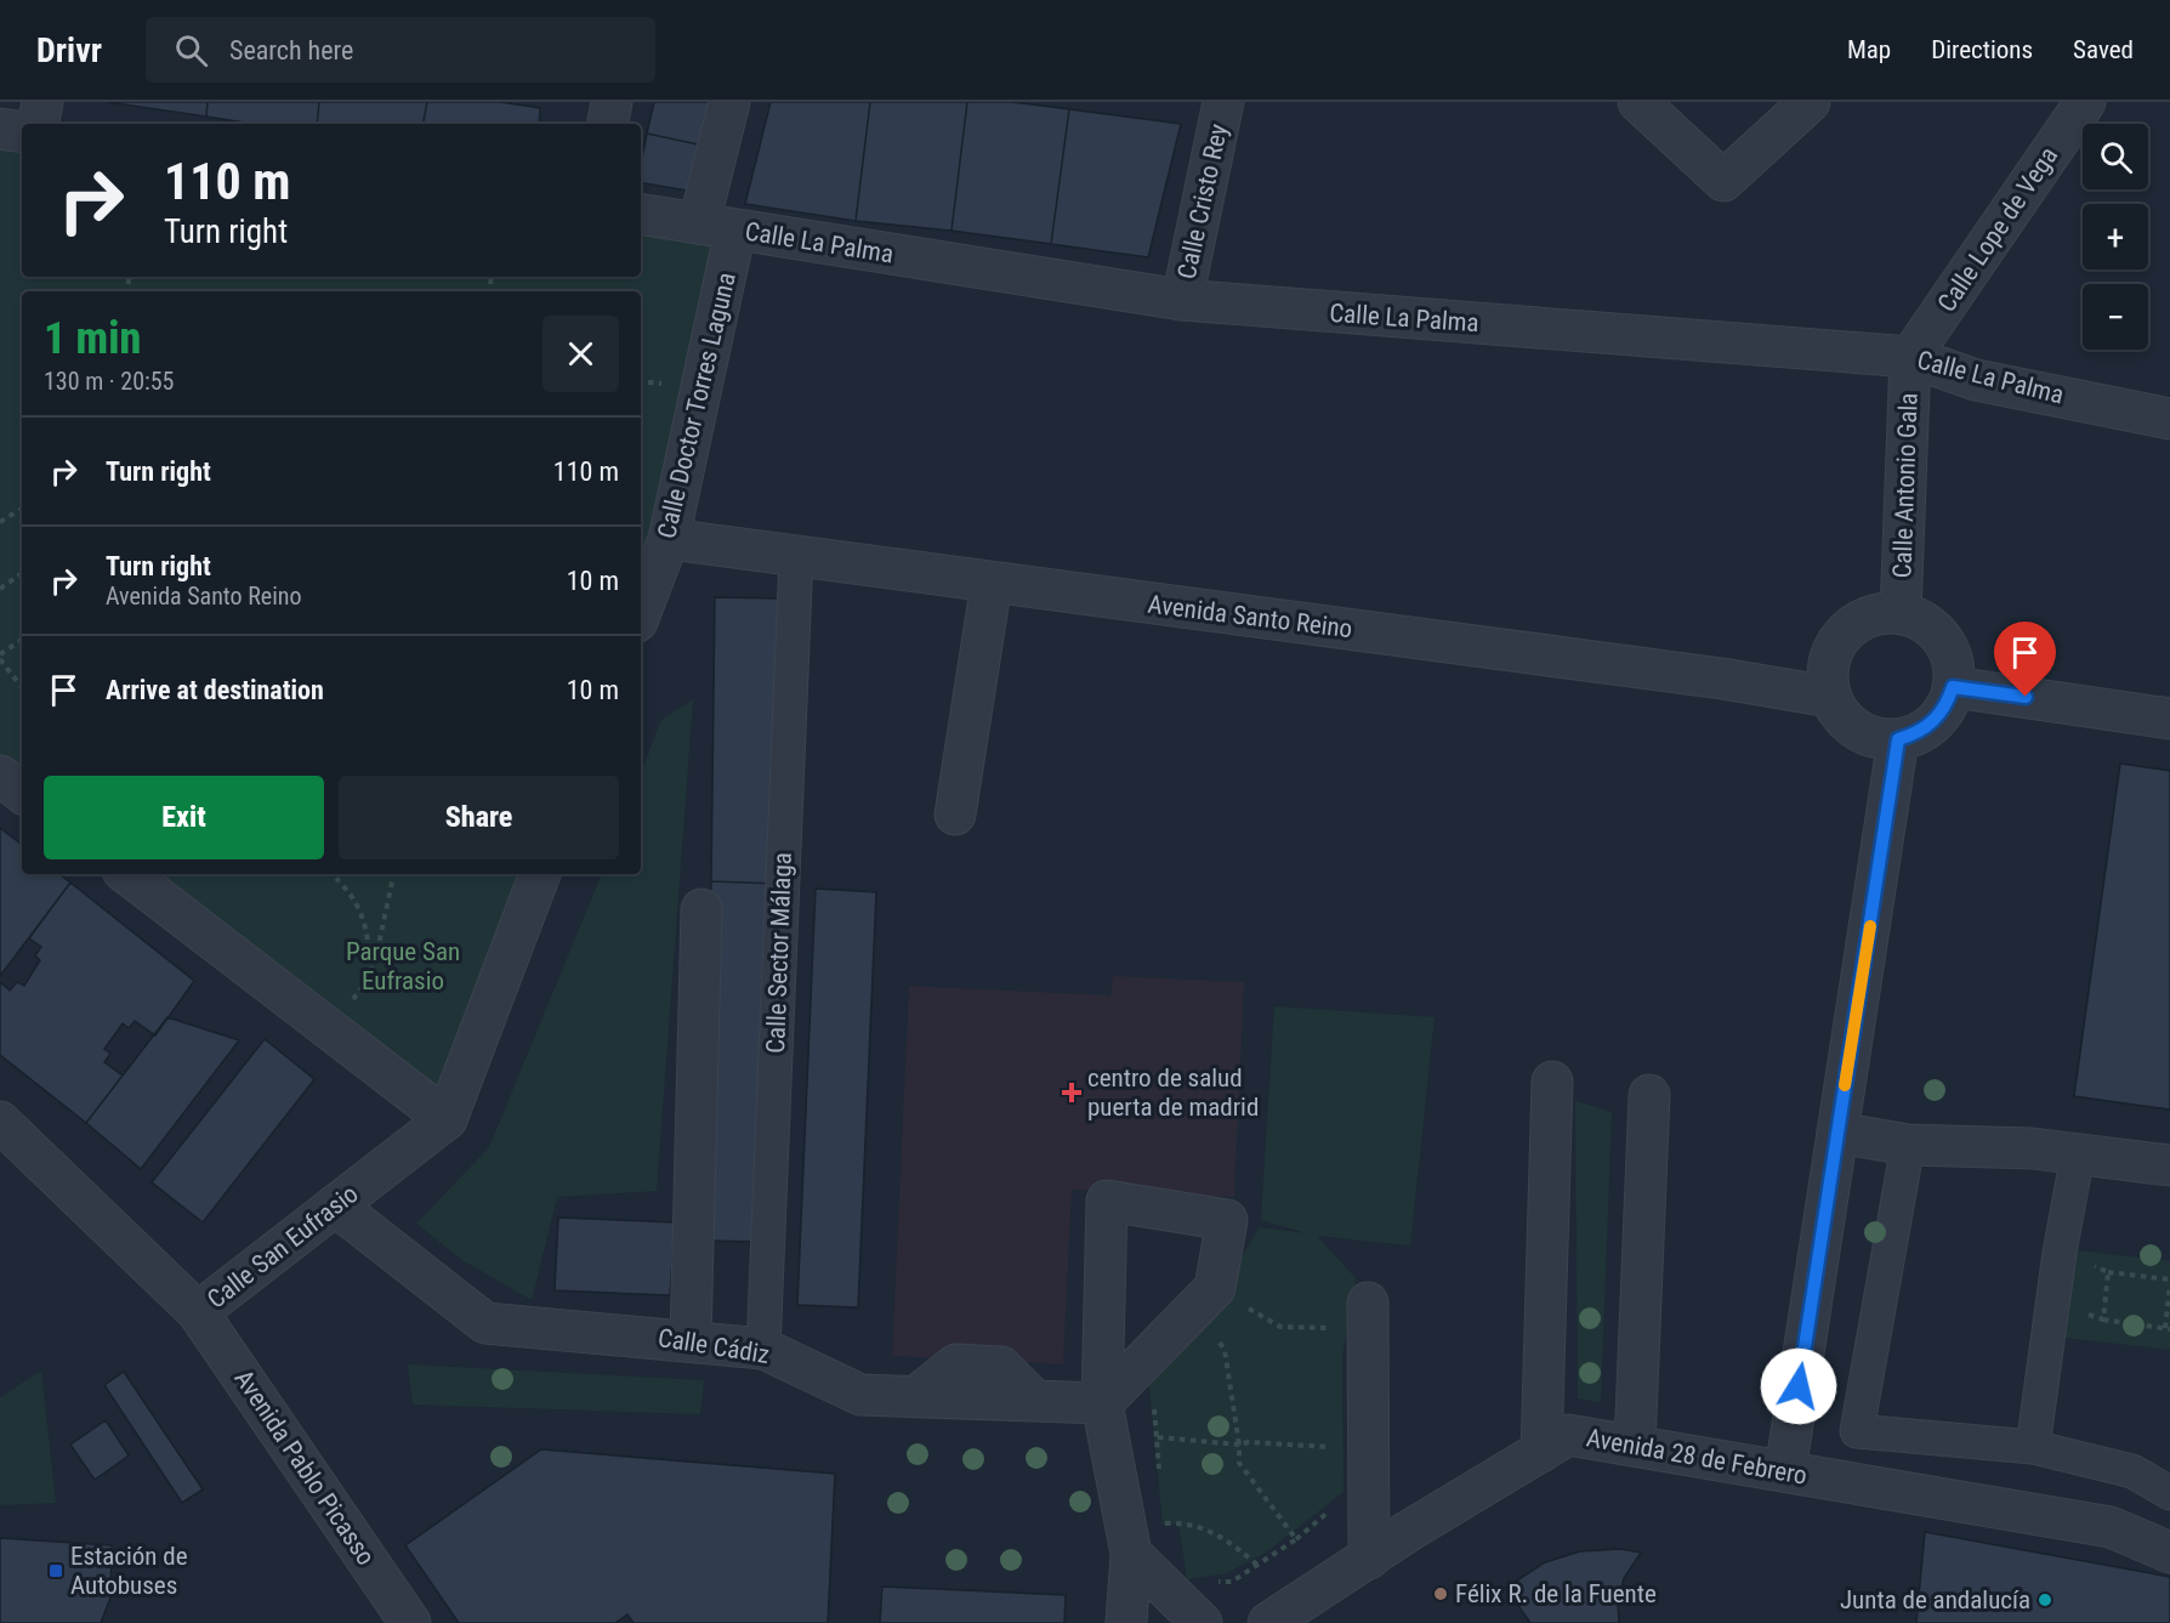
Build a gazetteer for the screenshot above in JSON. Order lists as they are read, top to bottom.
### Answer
{
  "streets": {
    "street": [
      "Calle Cristo Rey",
      "Calle Lope de Vega",
      "Calle La Palma",
      "Calle Doctor Torres Laguna",
      "Calle Antonio Gala",
      "Avenida Santo Reino",
      "Calle Sector Málaga",
      "Calle San Eufrasio",
      "Calle Cádiz",
      "Avenida 28 de Febrero",
      "Avenida Pablo Picasso"
    ]
  },
  "crossings": [
    ["Calle Cristo Rey", "Calle La Palma"],
    ["Calle Lope de Vega", "Calle La Palma"],
    ["Calle Lope de Vega", "Calle Antonio Gala"],
    ["Calle La Palma", "Calle Doctor Torres Laguna"],
    ["Calle La Palma", "Calle Antonio Gala"],
    ["Calle Doctor Torres Laguna", "Avenida Santo Reino"],
    ["Calle Antonio Gala", "Avenida Santo Reino"],
    ["Avenida Santo Reino", "Calle Sector Málaga"],
    ["Calle Sector Málaga", "Calle Cádiz"],
    ["Calle San Eufrasio", "Calle Cádiz"],
    ["Calle San Eufrasio", "Avenida Pablo Picasso"]
  ],
  "parks": ["Parque San Eufrasio"],
  "places": {
    "health": ["centro de salud puerta de madrid"],
    "transit": ["Estación de Autobuses"],
    "other": ["Félix R. de la Fuente", "Junta de andalucía"]
  },
  "page": {
    "header": "Drivr",
    "search": "Search here",
    "nav": ["Map", "Directions", "Saved"],
    "map_buttons": ["+", "−"],
    "turn": ["110 m", "Turn right"],
    "heading": ["1 min", "130 m · 20:55"],
    "list": [
      {
        "name": "Turn right",
        "value": "110 m"
      },
      {
        "name": "Turn right",
        "note": "Avenida Santo Reino",
        "value": "10 m"
      },
      {
        "name": "Arrive at destination",
        "value": "10 m"
      }
    ],
    "buttons": ["Exit", "Share"]
  }
}
